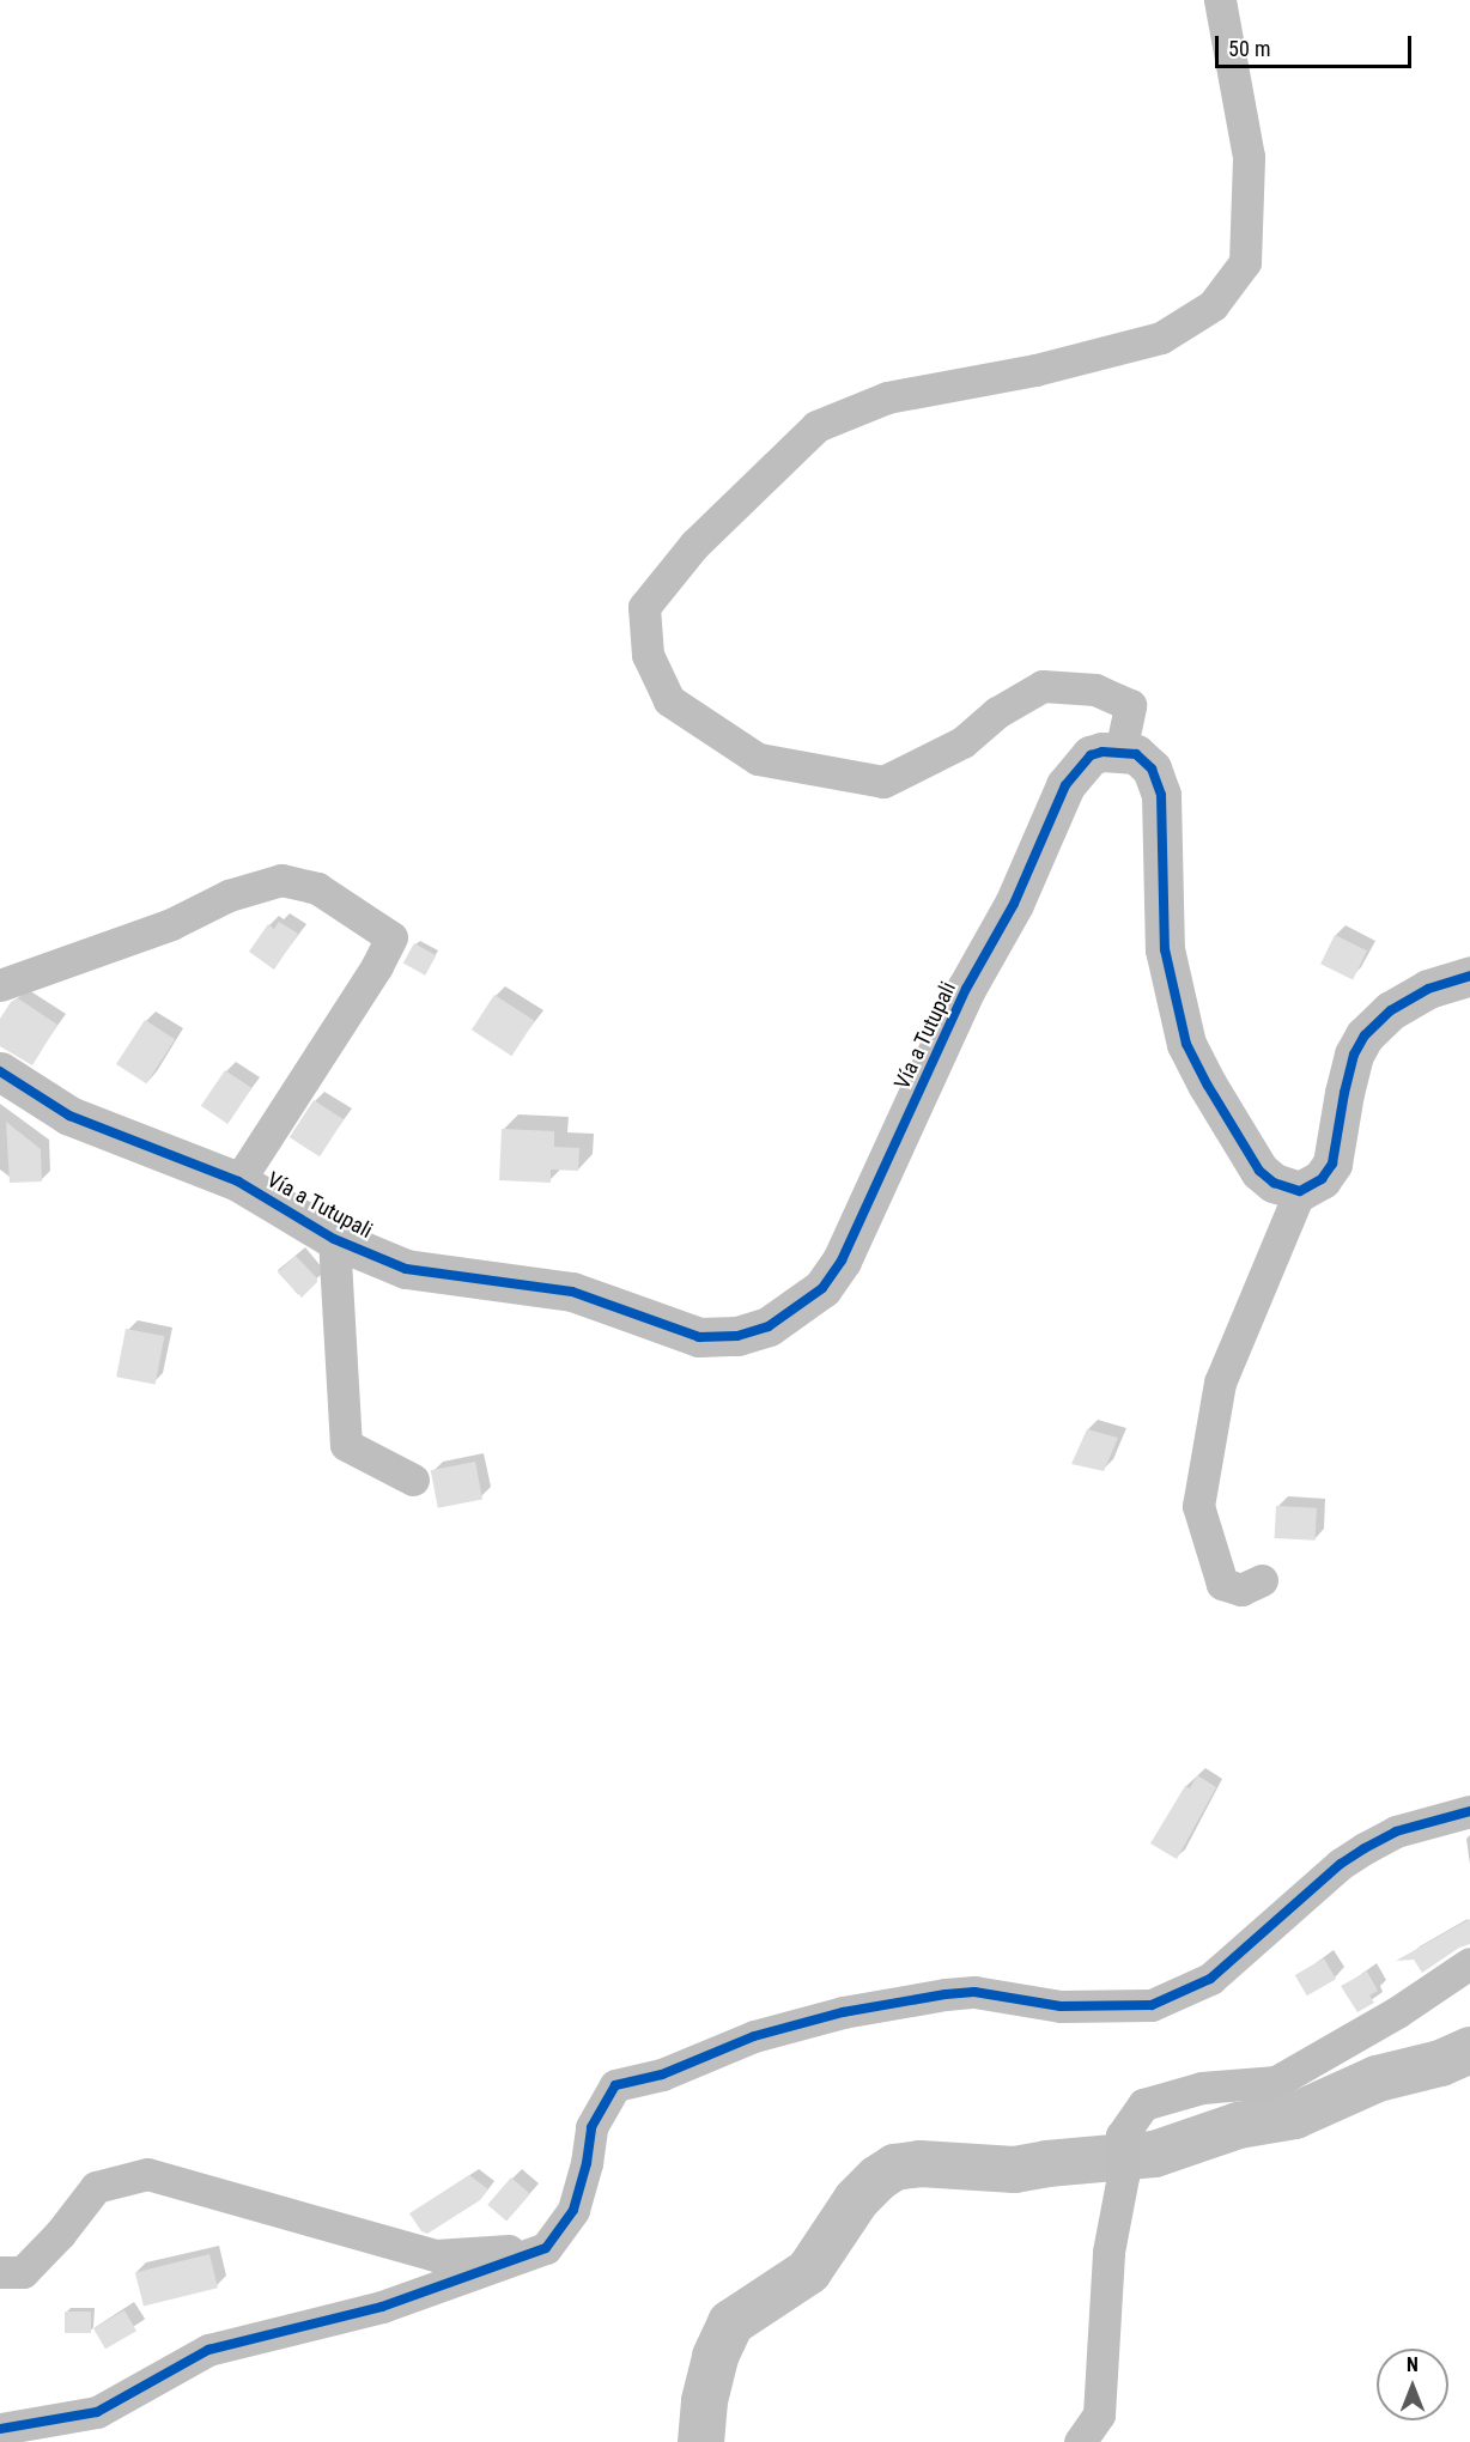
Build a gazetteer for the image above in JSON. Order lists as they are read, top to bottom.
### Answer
{
  "streets": {
    "street": ["Vía a Tutupali"]
  },
  "scale_bar": "50 m",
  "north": "top"
}
